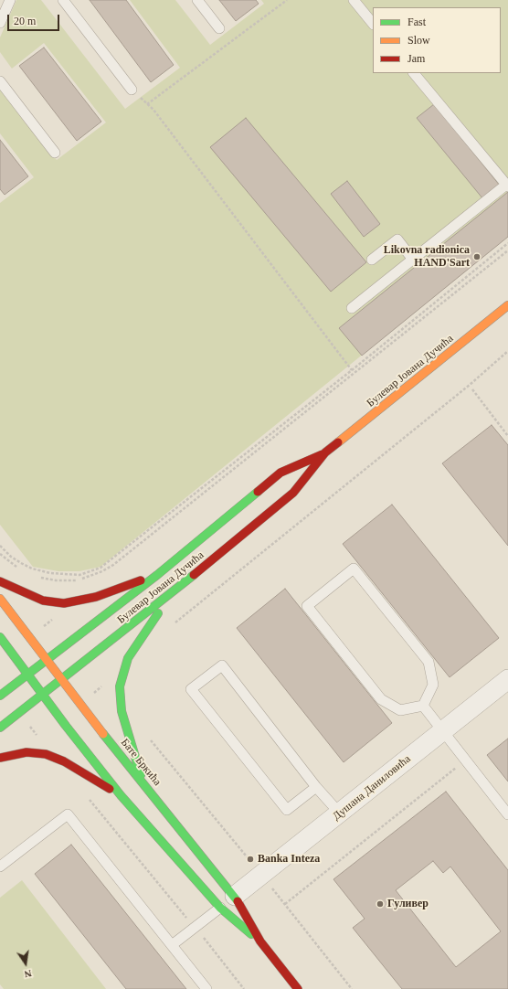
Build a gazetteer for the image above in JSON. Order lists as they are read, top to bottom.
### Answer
{
  "streets": {
    "street": ["Булевар Јована Дучића", "Бате Бркића", "Душана Даниловића"]
  },
  "crossings": [
    ["Булевар Јована Дучића", "Бате Бркића"],
    ["Бате Бркића", "Душана Даниловића"]
  ],
  "places": ["Likovna radionica HAND'Sart", "Banka Inteza", "Гуливер"],
  "legend": ["Fast", "Slow", "Jam"],
  "scale_bar": "20 m",
  "north": "bottom"
}
